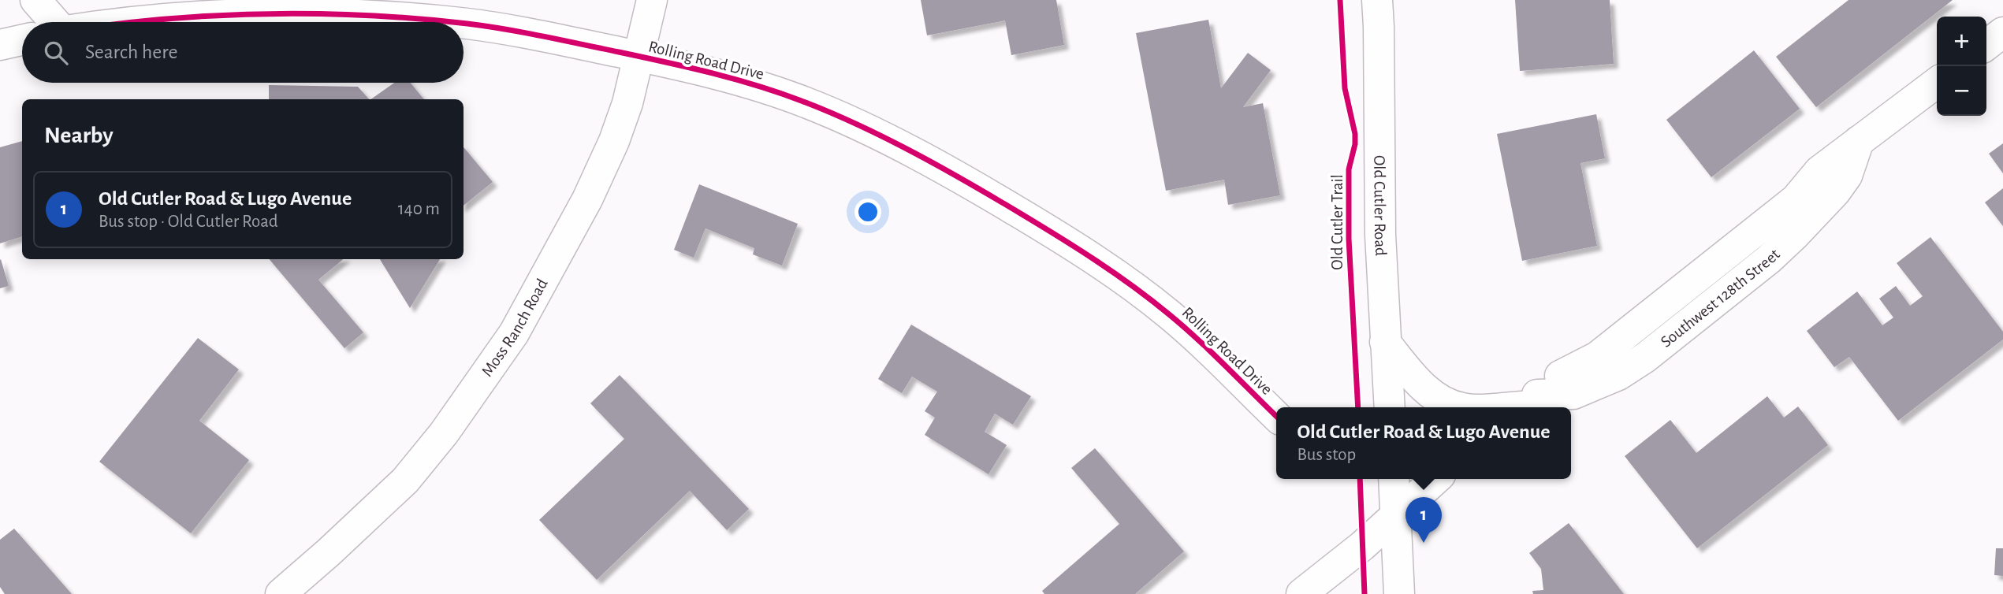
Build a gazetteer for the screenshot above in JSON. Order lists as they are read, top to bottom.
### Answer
{
  "streets": {
    "street": [
      "Rolling Road Drive",
      "Old Cutler Road",
      "Southwest 128th Street",
      "Moss Ranch Road"
    ],
    "cycle path": ["Old Cutler Trail"]
  },
  "crossings": [
    ["Rolling Road Drive", "Moss Ranch Road"],
    ["Old Cutler Road", "Southwest 128th Street"]
  ],
  "page": {
    "map_buttons": ["+", "−"],
    "search": "Search here",
    "heading": "Nearby",
    "list": [
      {
        "mark": "1",
        "name": "Old Cutler Road & Lugo Avenue",
        "note": "Bus stop · Old Cutler Road",
        "value": "140 m"
      }
    ],
    "popup": ["Old Cutler Road & Lugo Avenue", "Bus stop"],
    "pins": "1"
  }
}
